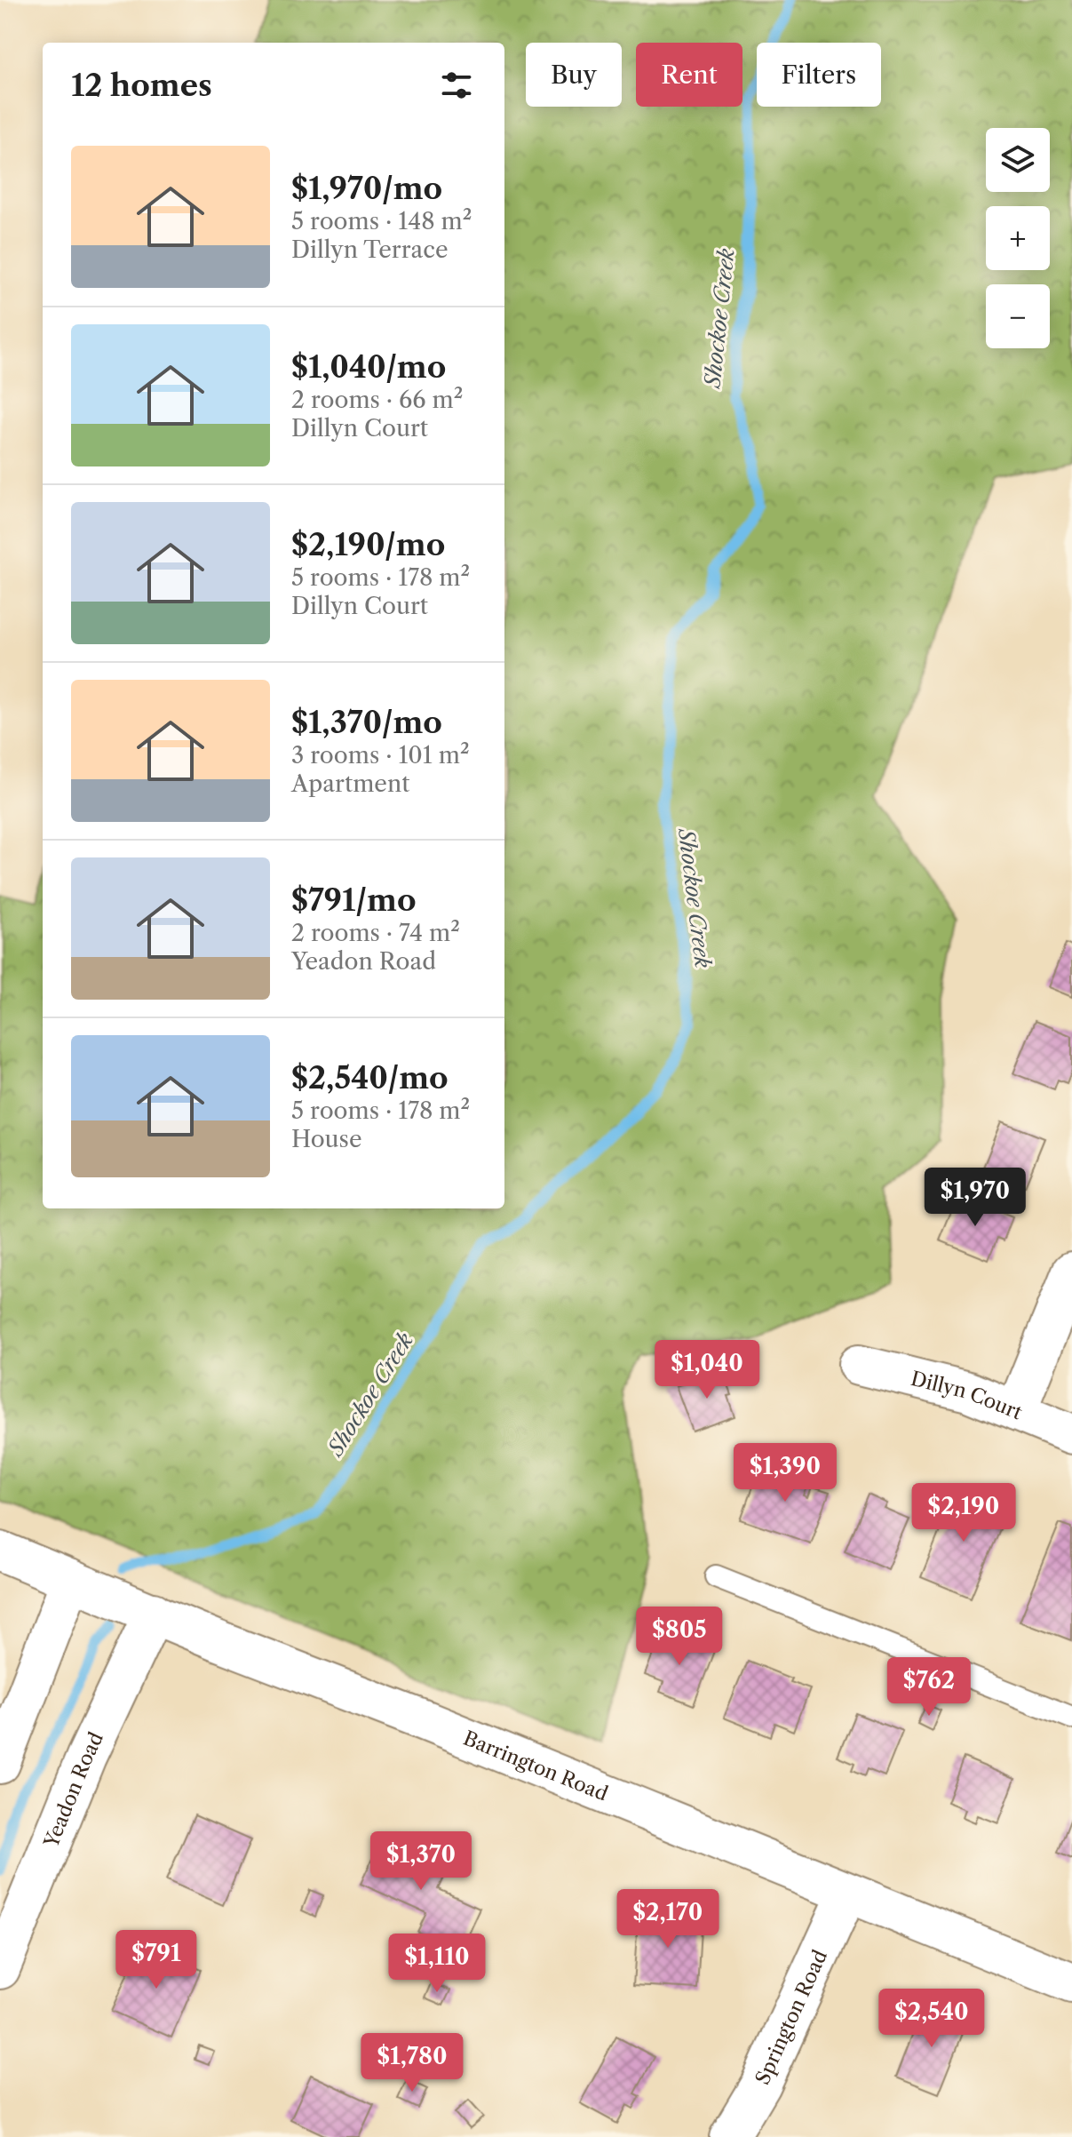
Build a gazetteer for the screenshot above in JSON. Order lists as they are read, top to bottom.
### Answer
{
  "streets": {
    "street": [
      "Dillyn Court",
      "Barrington Road",
      "Yeadon Road",
      "Springton Road"
    ]
  },
  "crossings": [
    ["Barrington Road", "Yeadon Road"],
    ["Barrington Road", "Springton Road"]
  ],
  "water": ["Shockoe Creek"],
  "page": {
    "chip": ["Buy", "Rent", "Filters"],
    "heading": "12 homes",
    "map_buttons": ["+", "−"],
    "list": [
      {
        "name": "$1,970/mo",
        "note": "5 rooms · 148 m² · Dillyn Terrace"
      },
      {
        "name": "$1,040/mo",
        "note": "2 rooms · 66 m² · Dillyn Court"
      },
      {
        "name": "$2,190/mo",
        "note": "5 rooms · 178 m² · Dillyn Court"
      },
      {
        "name": "$1,370/mo",
        "note": "3 rooms · 101 m² · Apartment"
      },
      {
        "name": "$791/mo",
        "note": "2 rooms · 74 m² · Yeadon Road"
      },
      {
        "name": "$2,540/mo",
        "note": "5 rooms · 178 m² · House"
      }
    ],
    "price": [
      "$1,970",
      "$1,040",
      "$1,390",
      "$2,190",
      "$805",
      "$762",
      "$1,370",
      "$2,170",
      "$791",
      "$1,110",
      "$2,540",
      "$1,780"
    ]
  }
}
